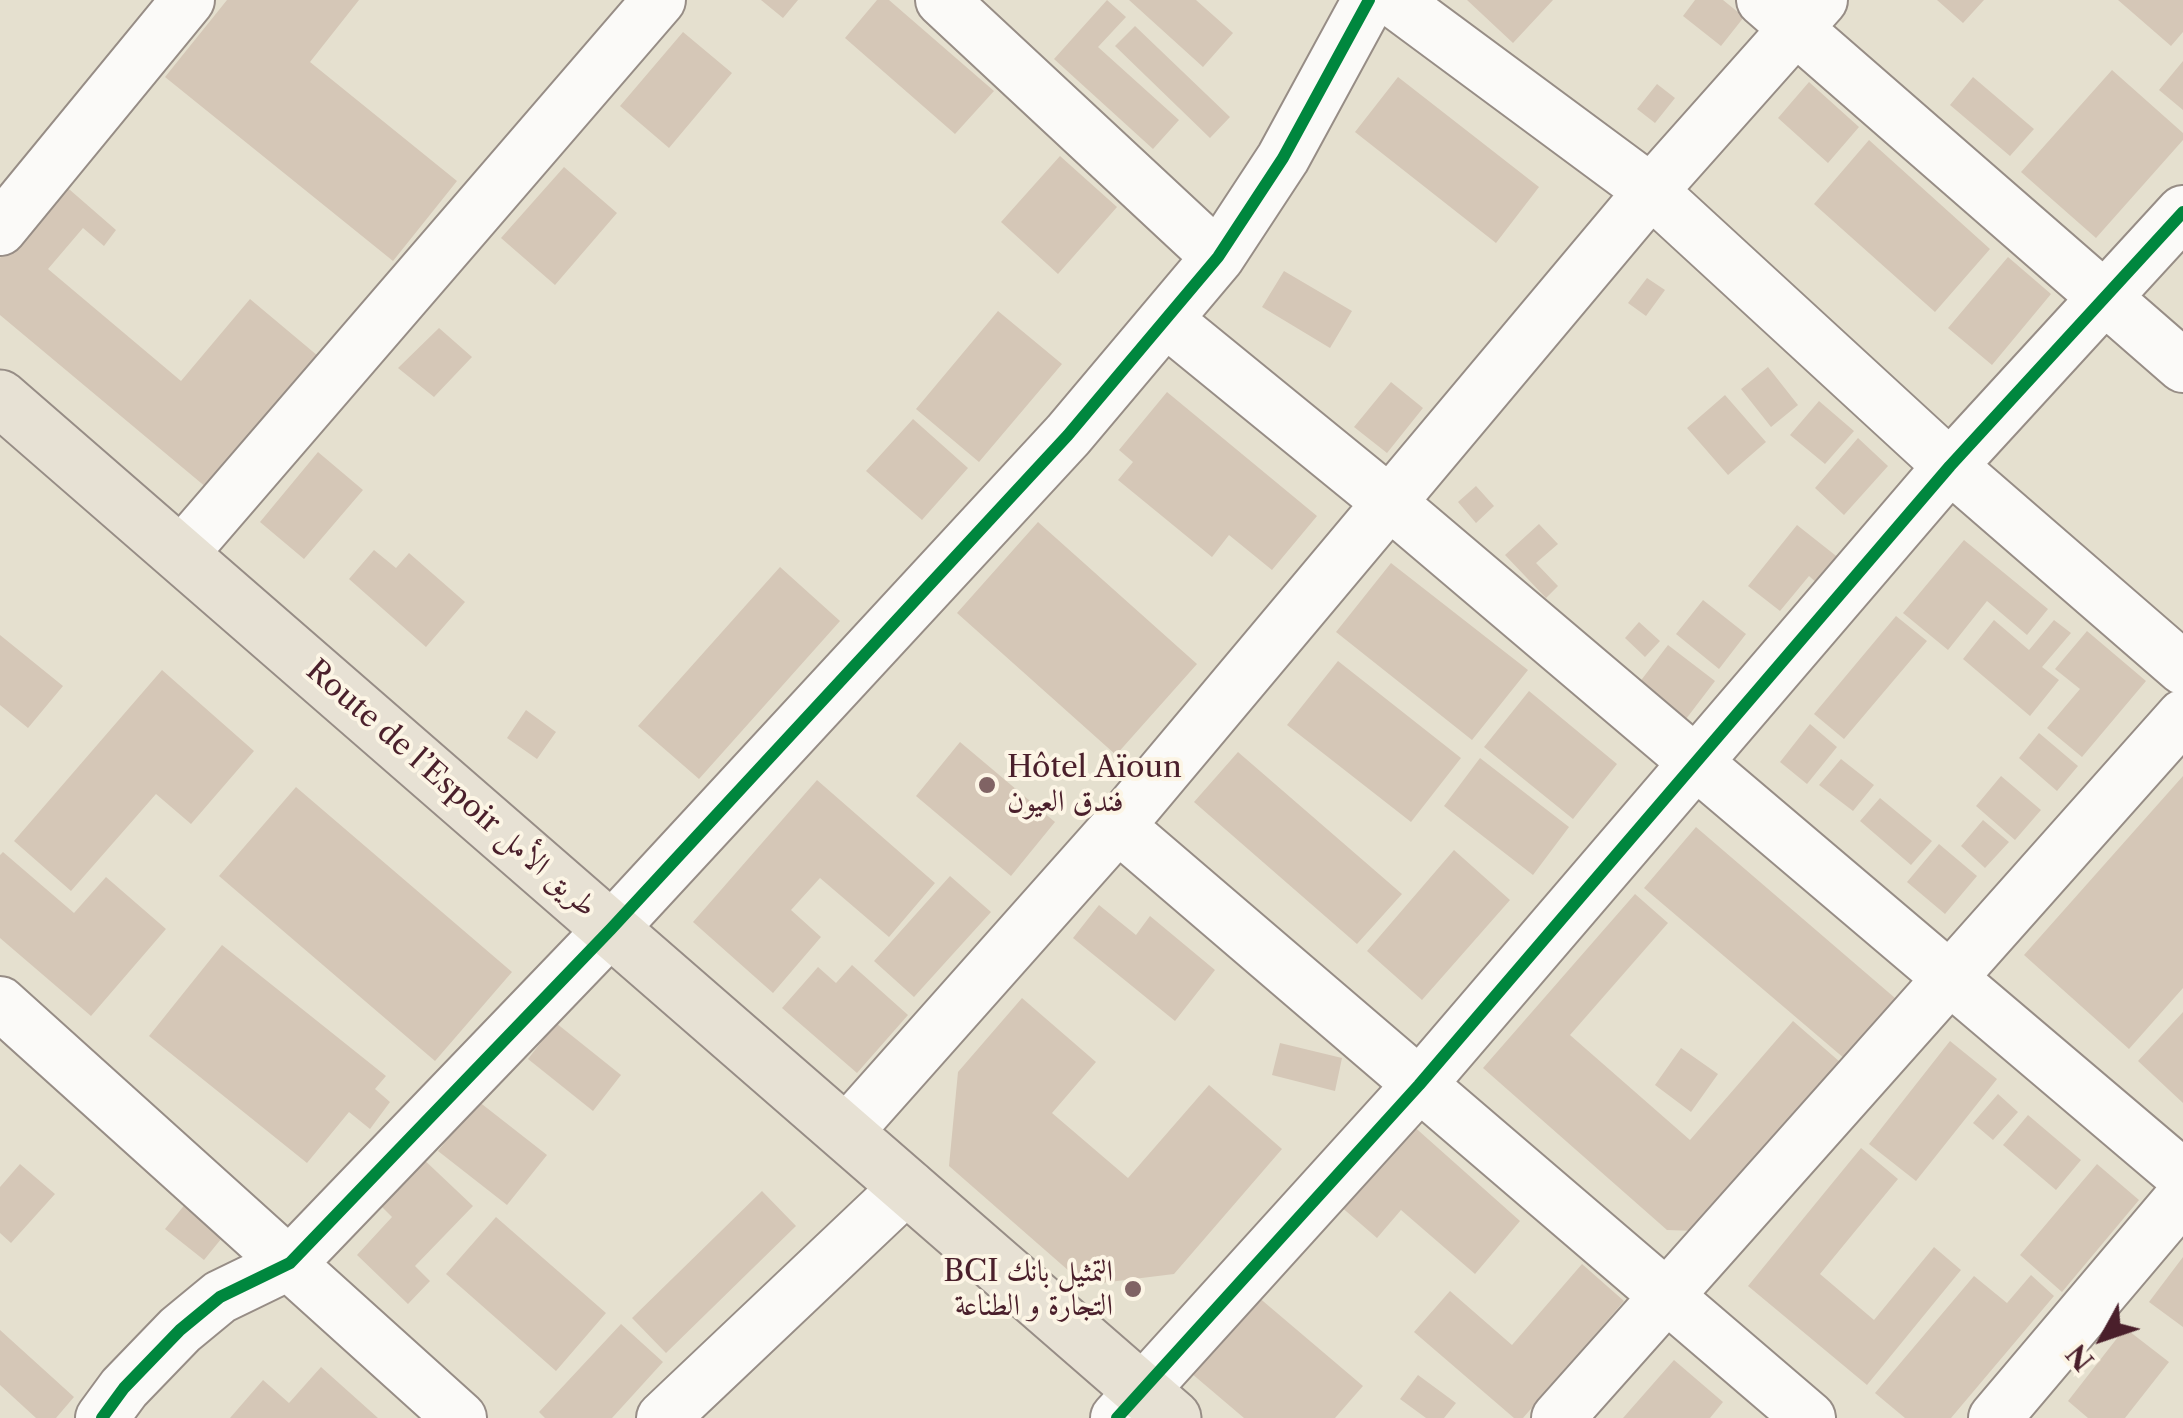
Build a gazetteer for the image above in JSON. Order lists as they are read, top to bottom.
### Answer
{
  "streets": {
    "highway": ["Route de l’Espoir طريق الأمل"]
  },
  "places": ["Hôtel Aïoun فندق العيون", "BCI التمثيل بانك التجارة و الطناعة"],
  "north": "bottom left"
}
